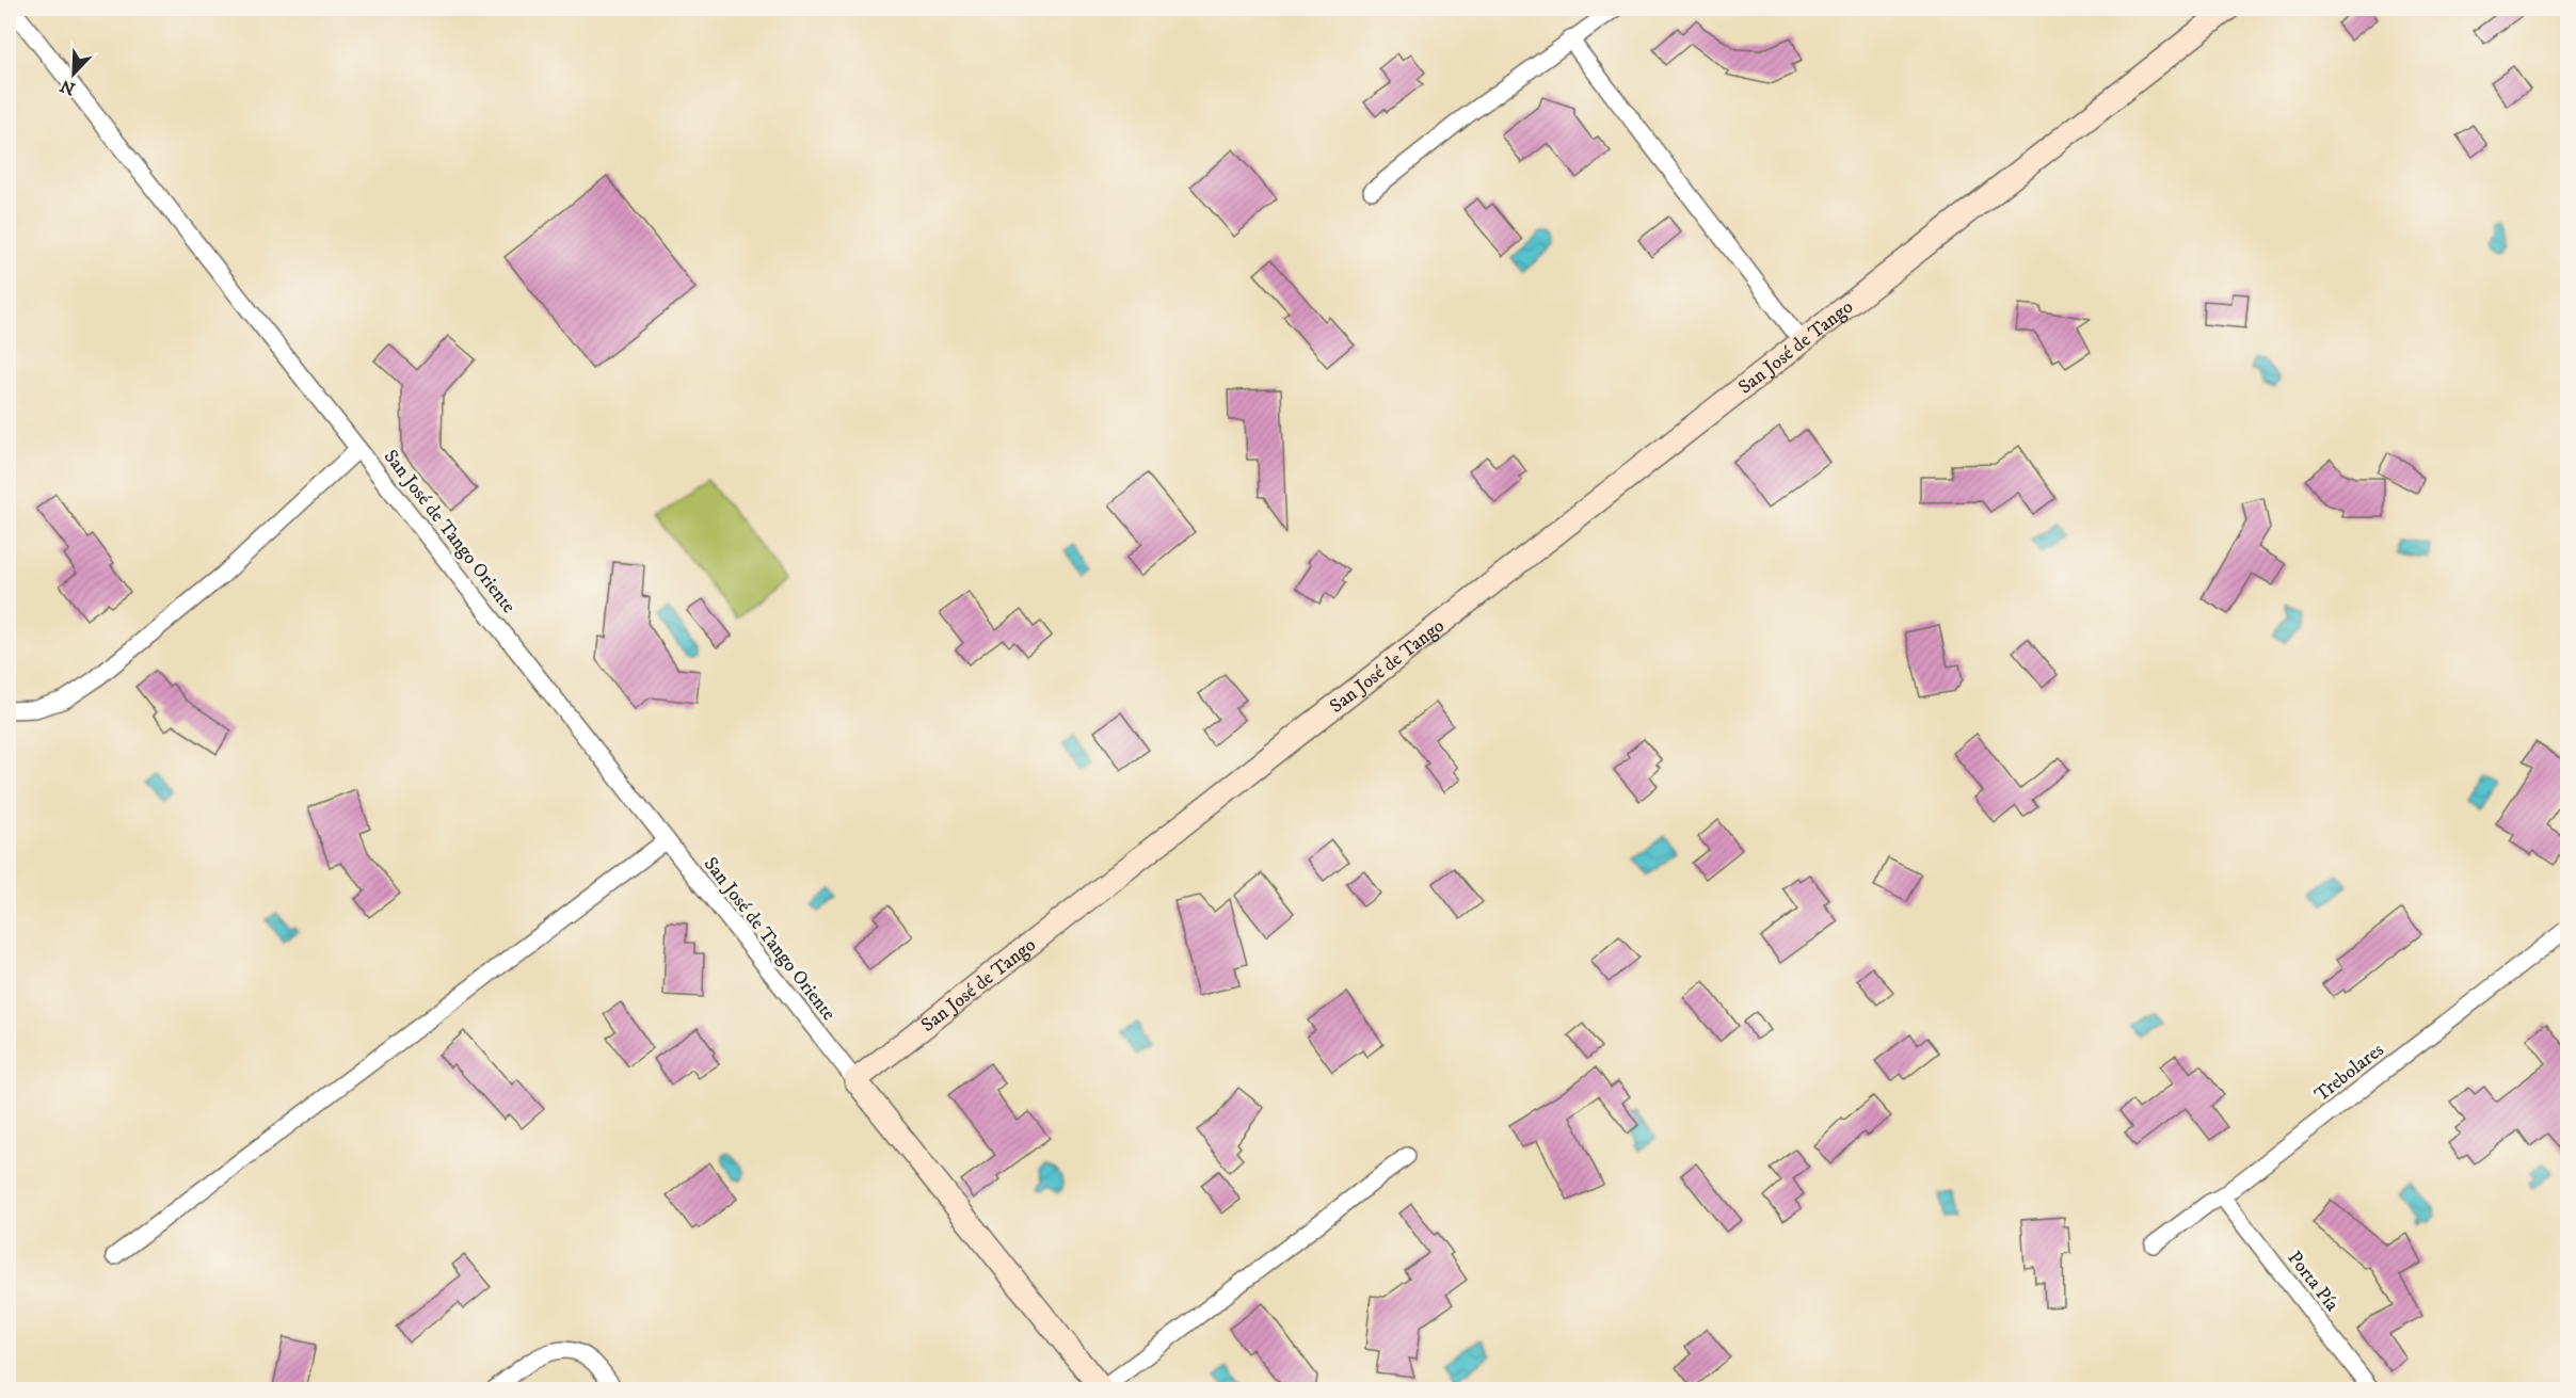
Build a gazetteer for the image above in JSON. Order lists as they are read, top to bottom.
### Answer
{
  "streets": {
    "street": [
      "San José de Tango",
      "San José de Tango Oriente",
      "Trebolares",
      "Porta Pía"
    ]
  },
  "crossings": [
    ["San José de Tango", "San José de Tango Oriente"],
    ["Trebolares", "Porta Pía"]
  ],
  "north": "bottom left"
}
